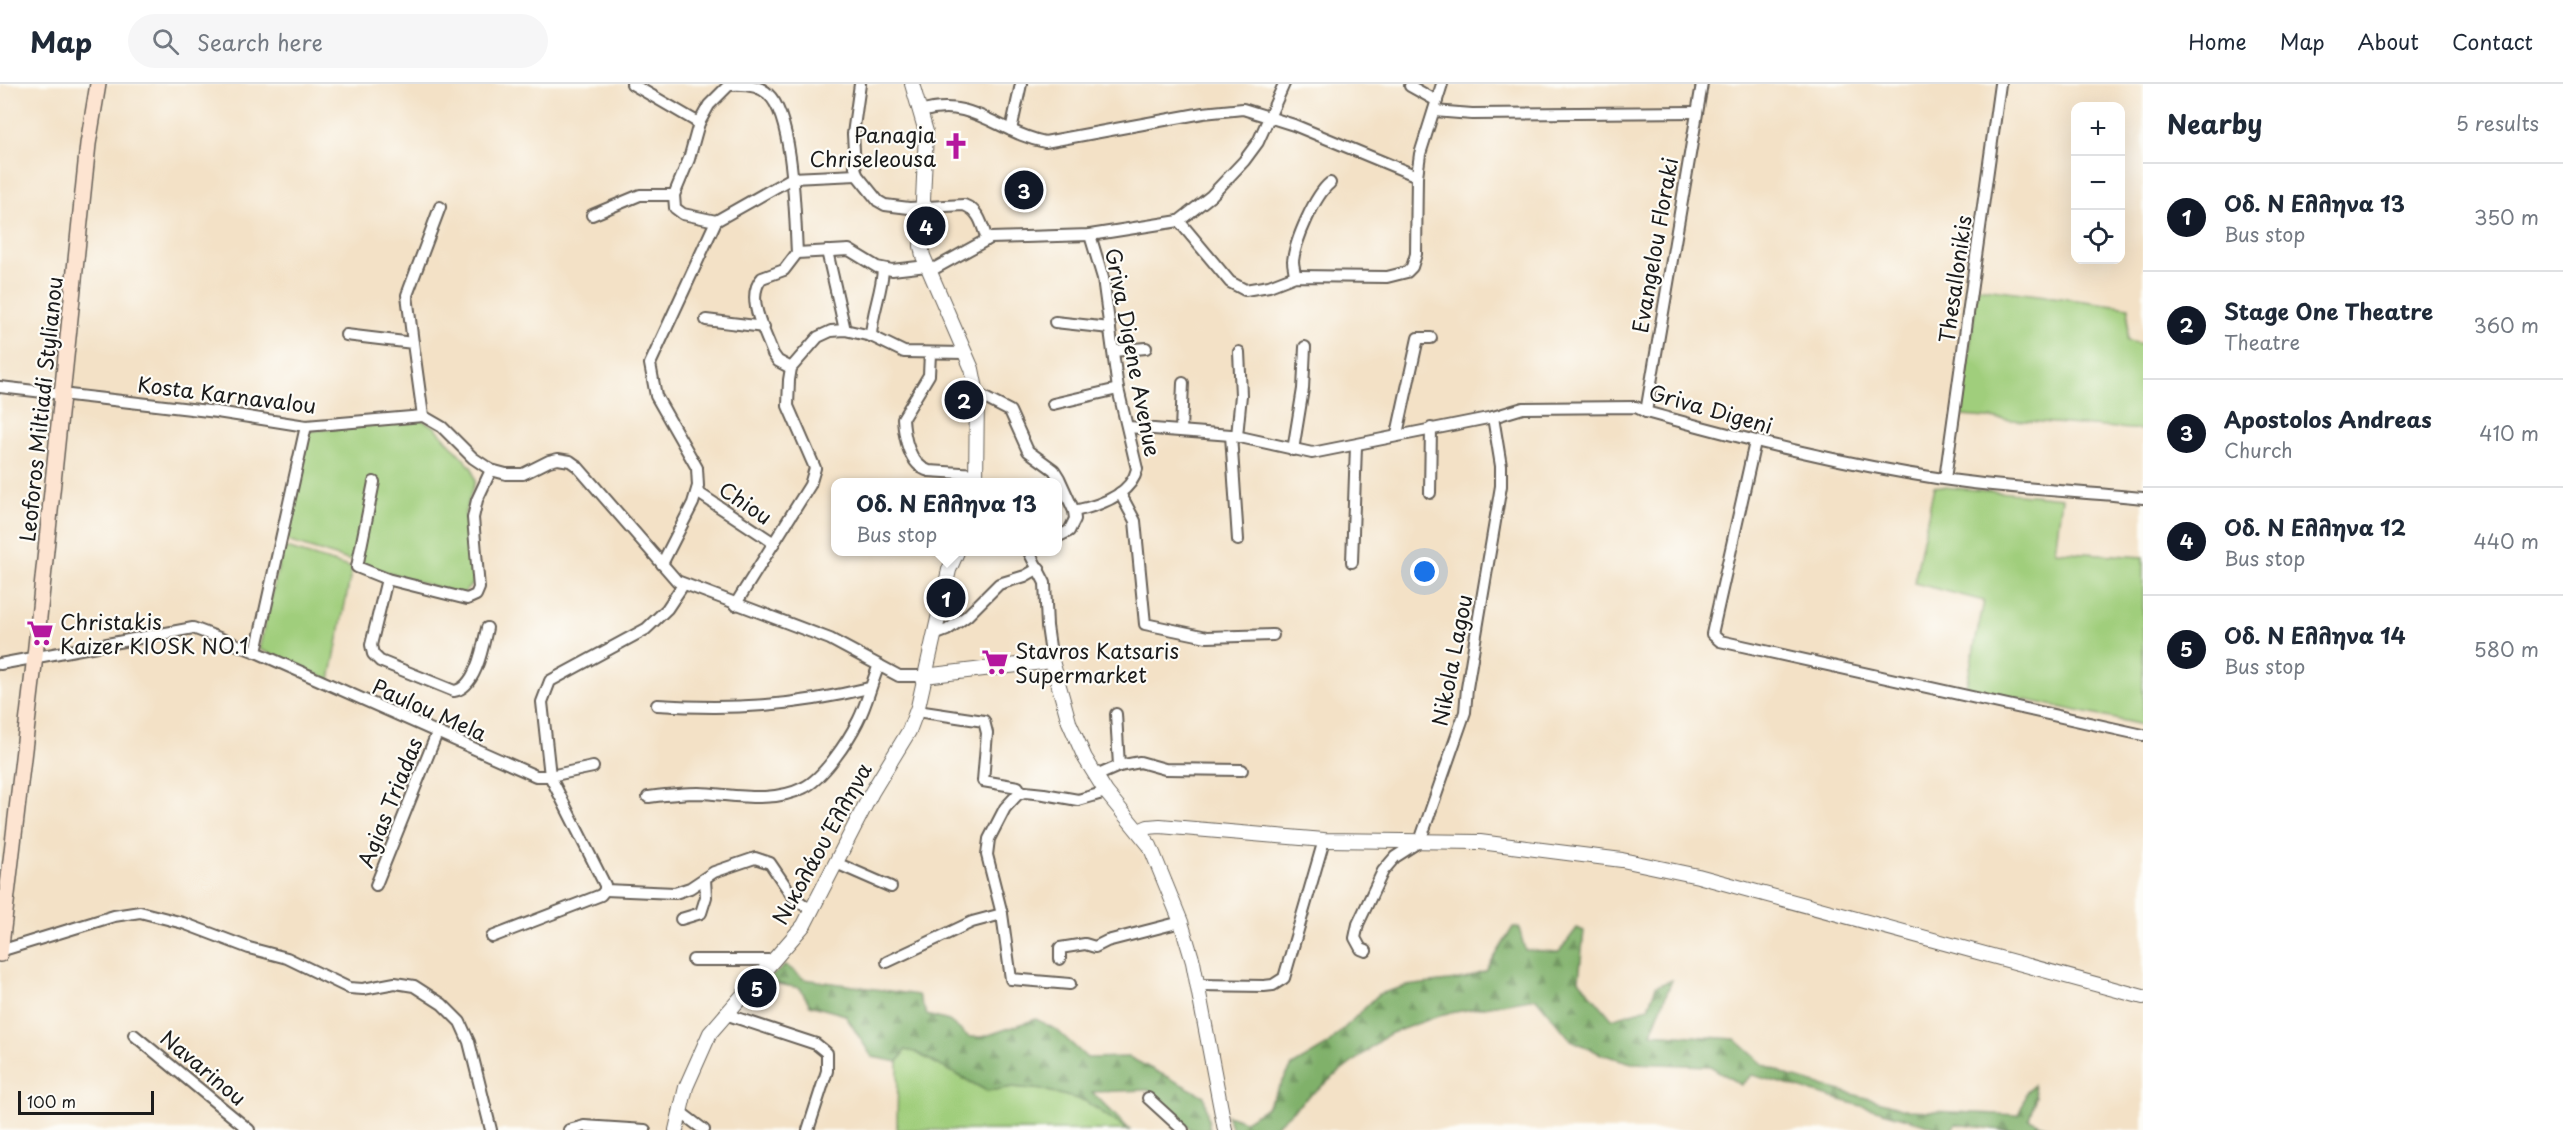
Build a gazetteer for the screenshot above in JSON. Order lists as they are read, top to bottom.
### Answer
{
  "streets": {
    "main road": ["Leoforos Miltiadi Stylianou"],
    "street": [
      "Evangelou Floraki",
      "Thesallonikis",
      "Griva Digene Avenue",
      "Kosta Karnavalou",
      "Griva Digeni",
      "Chiou",
      "Nikola Lagou",
      "Paulou Mela",
      "Agias Triadas",
      "Νικολάου Έλληνα",
      "Navarinou"
    ]
  },
  "crossings": [
    ["Evangelou Floraki", "Griva Digeni"],
    ["Thesallonikis", "Griva Digeni"],
    ["Griva Digene Avenue", "Griva Digeni"],
    ["Kosta Karnavalou", "Leoforos Miltiadi Stylianou"],
    ["Griva Digeni", "Nikola Lagou"],
    ["Leoforos Miltiadi Stylianou", "Paulou Mela"],
    ["Paulou Mela", "Agias Triadas"]
  ],
  "places": {
    "church": ["Panagia Chriseleousa"],
    "supermarket": ["Christakis Kaizer KIOSK NO.1", "Stavros Katsaris Supermarket"]
  },
  "scale_bar": "100 m",
  "page": {
    "header": "Map",
    "search": "Search here",
    "nav": [
      "Home",
      "Map",
      "About",
      "Contact"
    ],
    "heading": ["Nearby", "5 results"],
    "map_buttons": ["+", "−"],
    "list": [
      {
        "mark": "1",
        "name": "Οδ. Ν Ελληνα 13",
        "note": "Bus stop",
        "value": "350 m"
      },
      {
        "mark": "2",
        "name": "Stage One Theatre",
        "note": "Theatre",
        "value": "360 m"
      },
      {
        "mark": "3",
        "name": "Apostolos Andreas",
        "note": "Church",
        "value": "410 m"
      },
      {
        "mark": "4",
        "name": "Οδ. Ν Ελληνα 12",
        "note": "Bus stop",
        "value": "440 m"
      },
      {
        "mark": "5",
        "name": "Οδ. Ν Ελληνα 14",
        "note": "Bus stop",
        "value": "580 m"
      }
    ],
    "pins": [
      "3",
      "4",
      "2",
      "1",
      "5"
    ],
    "popup": ["Οδ. Ν Ελληνα 13", "Bus stop"],
    "scale": "100 m"
  }
}
